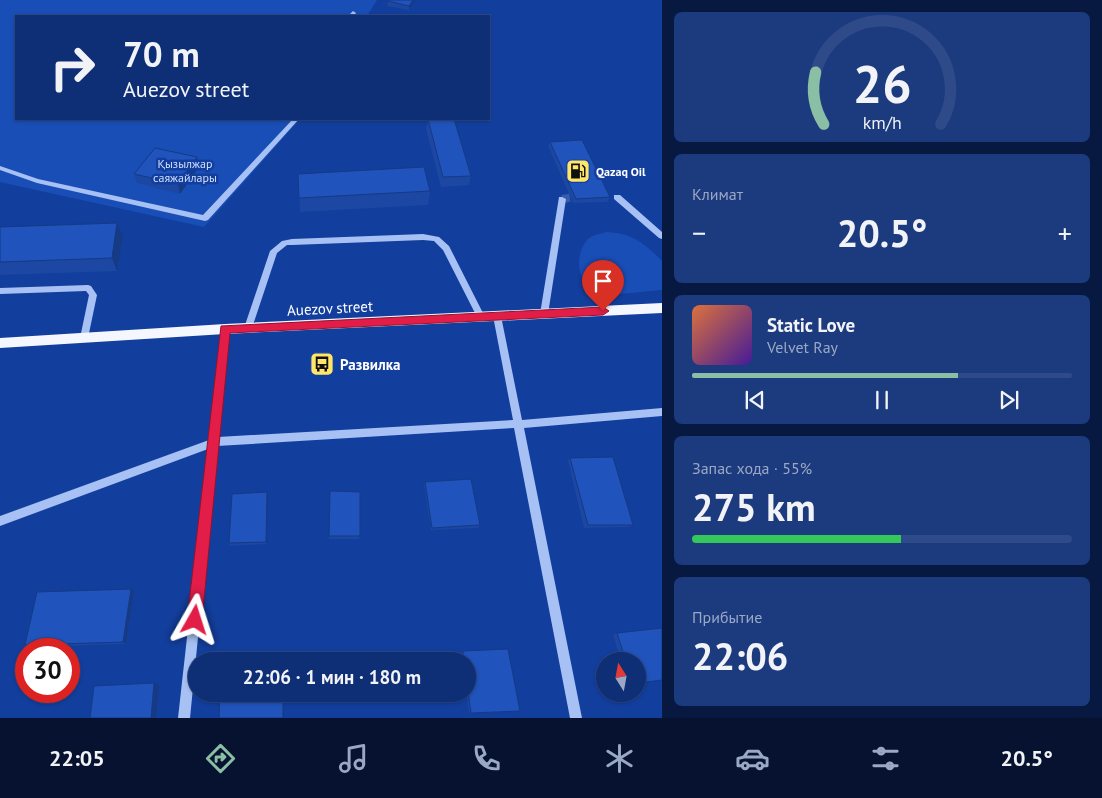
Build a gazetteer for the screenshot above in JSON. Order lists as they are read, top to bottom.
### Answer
{
  "streets": {
    "main road": ["Auezov street"]
  },
  "parks": ["Қызылжар саяжайлары"],
  "places": {
    "fuel station": ["Qazaq Oil"],
    "bus stop": ["Развилка"]
  },
  "north": "top",
  "page": {
    "turn": ["70 m", "Auezov street"],
    "tile": [
      "Климат",
      ["Запас хода · 55%", "275 km"],
      ["Прибытие", "22:06"]
    ],
    "heat": ["−", "20.5°", "+"],
    "song": ["Static Love", "Velvet Ray"],
    "limit": "30",
    "trip": "22:06 · 1 мин · 180 m",
    "tabs": ["22:05", "20.5°"],
    "gauge": ["26", "km/h"]
  }
}
